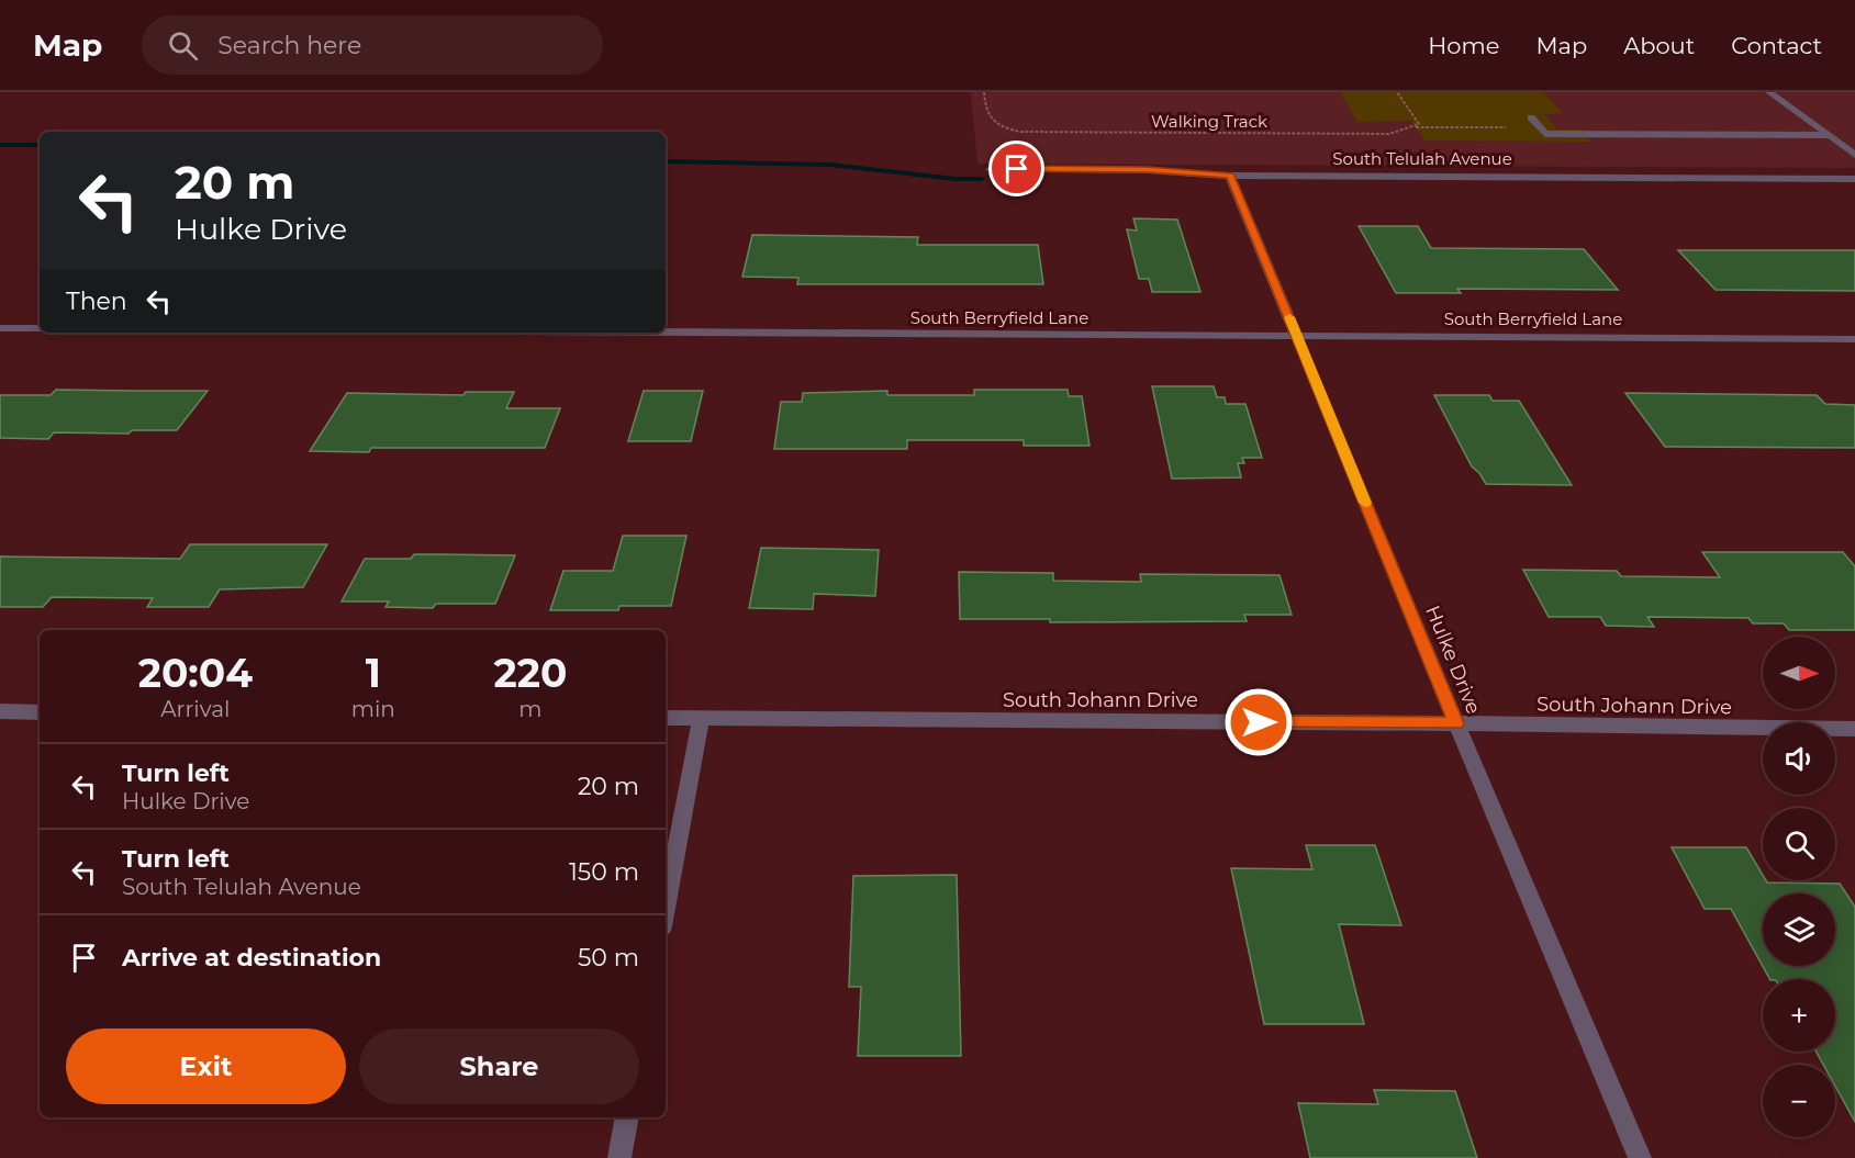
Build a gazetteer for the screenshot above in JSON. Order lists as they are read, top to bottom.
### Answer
{
  "streets": {
    "street": [
      "South Telulah Avenue",
      "South Berryfield Lane",
      "Hulke Drive",
      "South Johann Drive"
    ],
    "path": ["Walking Track"]
  },
  "crossings": [
    ["South Telulah Avenue", "Hulke Drive"],
    ["South Berryfield Lane", "Hulke Drive"],
    ["Hulke Drive", "South Johann Drive"]
  ],
  "north": "right",
  "page": {
    "header": "Map",
    "search": "Search here",
    "nav": [
      "Home",
      "Map",
      "About",
      "Contact"
    ],
    "turn": ["20 m", "Hulke Drive"],
    "then": "Then",
    "eta": [
      "20:04",
      "Arrival",
      "1",
      "min",
      "220",
      "m"
    ],
    "map_buttons": ["+", "−"],
    "list": [
      {
        "name": "Turn left",
        "note": "Hulke Drive",
        "value": "20 m"
      },
      {
        "name": "Turn left",
        "note": "South Telulah Avenue",
        "value": "150 m"
      },
      {
        "name": "Arrive at destination",
        "value": "50 m"
      }
    ],
    "buttons": ["Exit", "Share"]
  }
}
